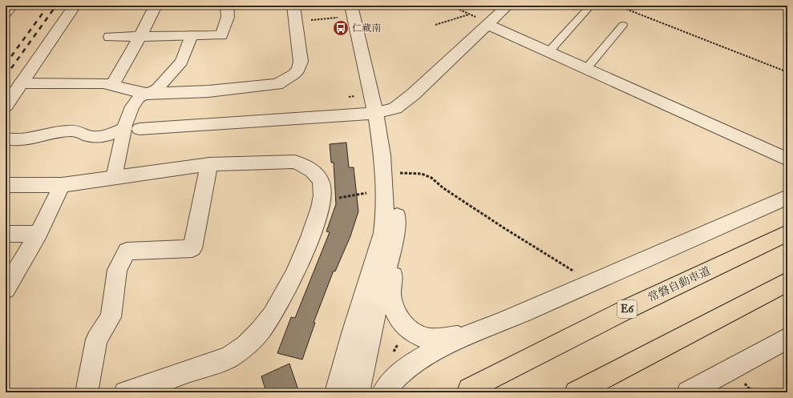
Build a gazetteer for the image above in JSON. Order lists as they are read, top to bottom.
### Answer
{
  "streets": {
    "highway": ["常磐自動車道", "E6"]
  },
  "places": {
    "bus stop": ["仁蔵南"]
  }
}
